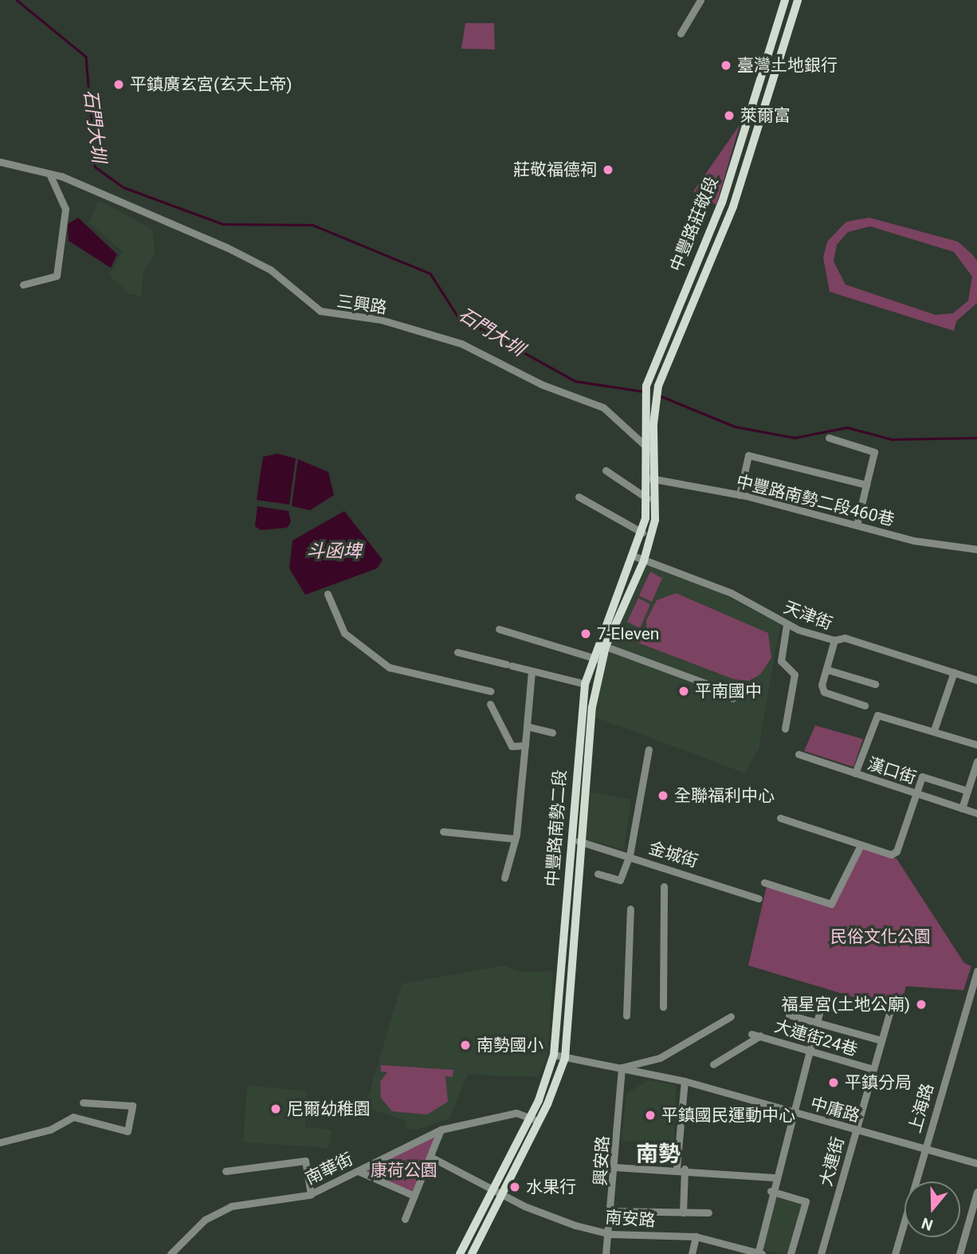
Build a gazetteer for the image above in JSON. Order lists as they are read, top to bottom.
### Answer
{
  "streets": {
    "main road": ["中豐路莊敬段", "中豐路南勢二段"],
    "street": [
      "三興路",
      "中豐路南勢二段460巷",
      "天津街",
      "漢口街",
      "金城街",
      "大連街24巷",
      "上海路",
      "中庸路",
      "興安路",
      "大連街",
      "南華街",
      "南安路"
    ]
  },
  "crossings": [
    ["中豐路莊敬段", "中豐路南勢二段"],
    ["三興路", "中豐路南勢二段"],
    ["中豐路南勢二段460巷", "中豐路南勢二段"],
    ["天津街", "中豐路南勢二段"],
    ["中豐路南勢二段", "金城街"],
    ["中豐路南勢二段", "中庸路"],
    ["中豐路南勢二段", "南華街"],
    ["中豐路南勢二段", "南安路"],
    ["大連街24巷", "大連街"],
    ["上海路", "中庸路"],
    ["中庸路", "興安路"],
    ["中庸路", "大連街"],
    ["興安路", "南安路"]
  ],
  "districts": ["南勢"],
  "water": ["石門大圳", "斗函埤"],
  "parks": ["民俗文化公園", "康荷公園"],
  "places": [
    "臺灣土地銀行",
    "平鎮廣玄宮(玄天上帝)",
    "萊爾富",
    "莊敬福德祠",
    "7-Eleven",
    "平南國中",
    "全聯福利中心",
    "福星宮(土地公廟)",
    "南勢國小",
    "平鎮分局",
    "尼爾幼稚園",
    "平鎮國民運動中心",
    "水果行"
  ],
  "north": "bottom"
}
